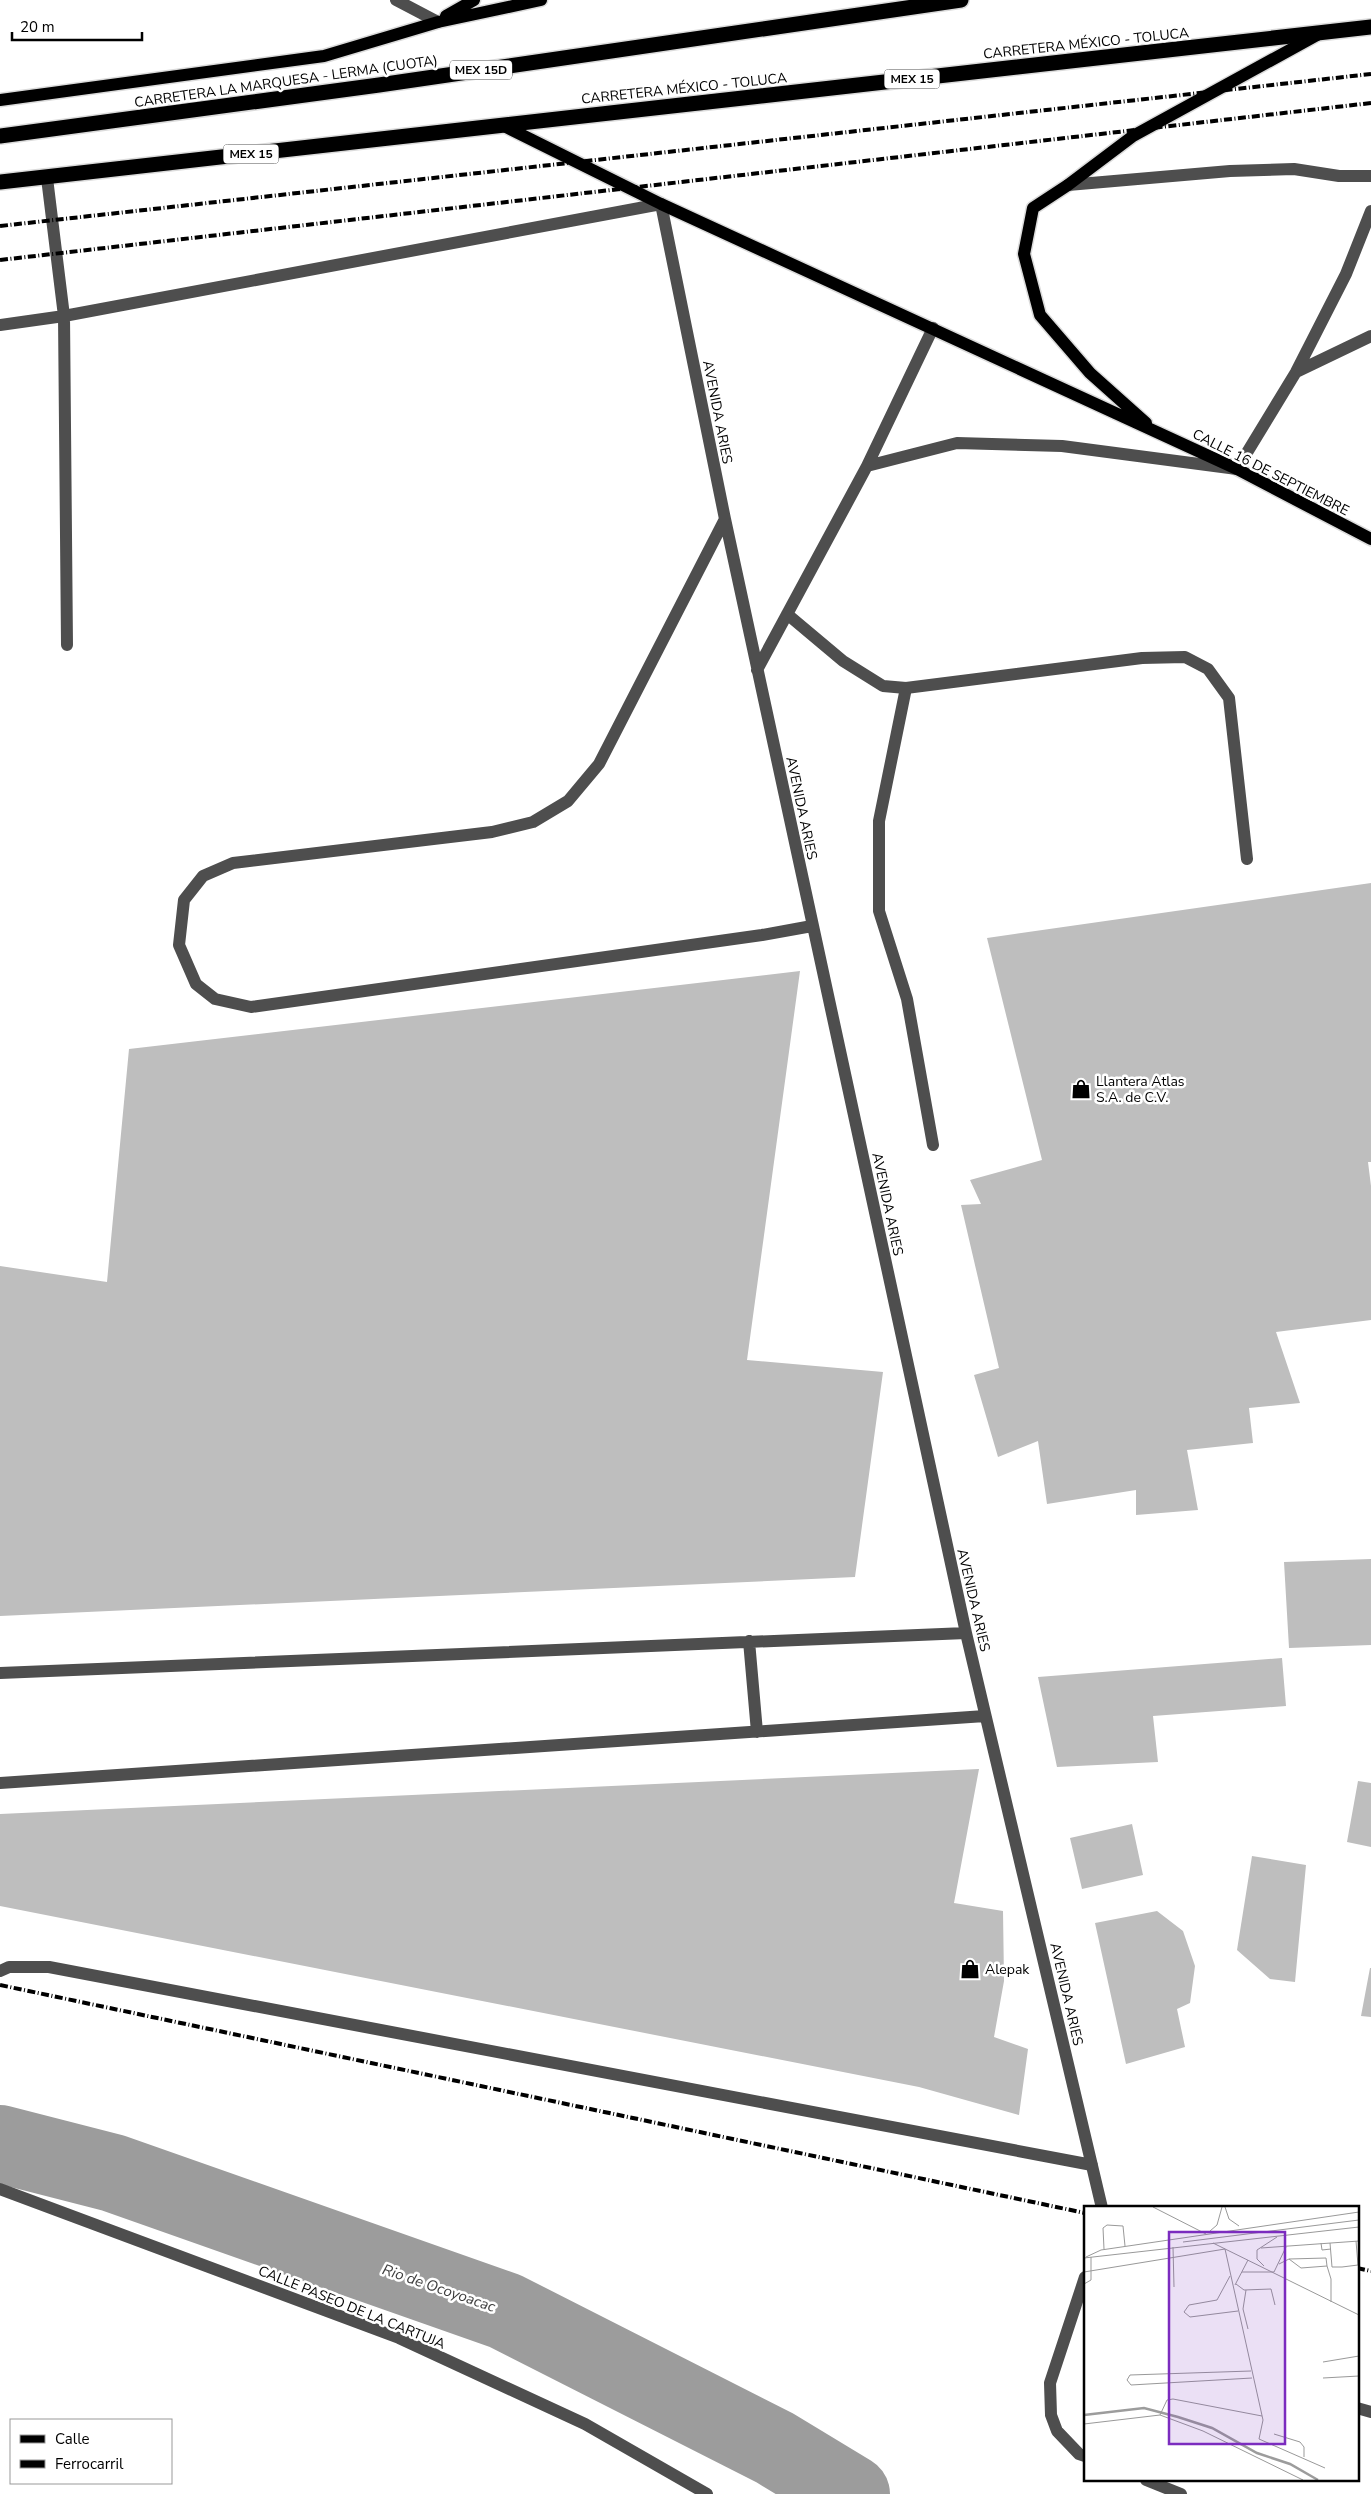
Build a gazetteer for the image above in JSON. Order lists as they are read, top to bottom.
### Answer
{
  "streets": {
    "highway": [
      "CARRETERA MÉXICO - TOLUCA",
      "MEX 15D",
      "MEX 15",
      "CARRETERA LA MARQUESA - LERMA (CUOTA)"
    ],
    "main road": ["CALLE 16 DE SEPTIEMBRE"],
    "street": ["AVENIDA ARIES", "CALLE PASEO DE LA CARTUJA"]
  },
  "crossings": [
    ["CARRETERA MÉXICO - TOLUCA", "CALLE 16 DE SEPTIEMBRE"],
    ["AVENIDA ARIES", "CALLE 16 DE SEPTIEMBRE"]
  ],
  "water": ["Rio de Ocoyoacac"],
  "places": {
    "shop": ["Llantera Atlas S.A. de C.V.", "Alepak"]
  },
  "legend": ["Calle", "Ferrocarril"],
  "scale_bar": "20 m"
}
